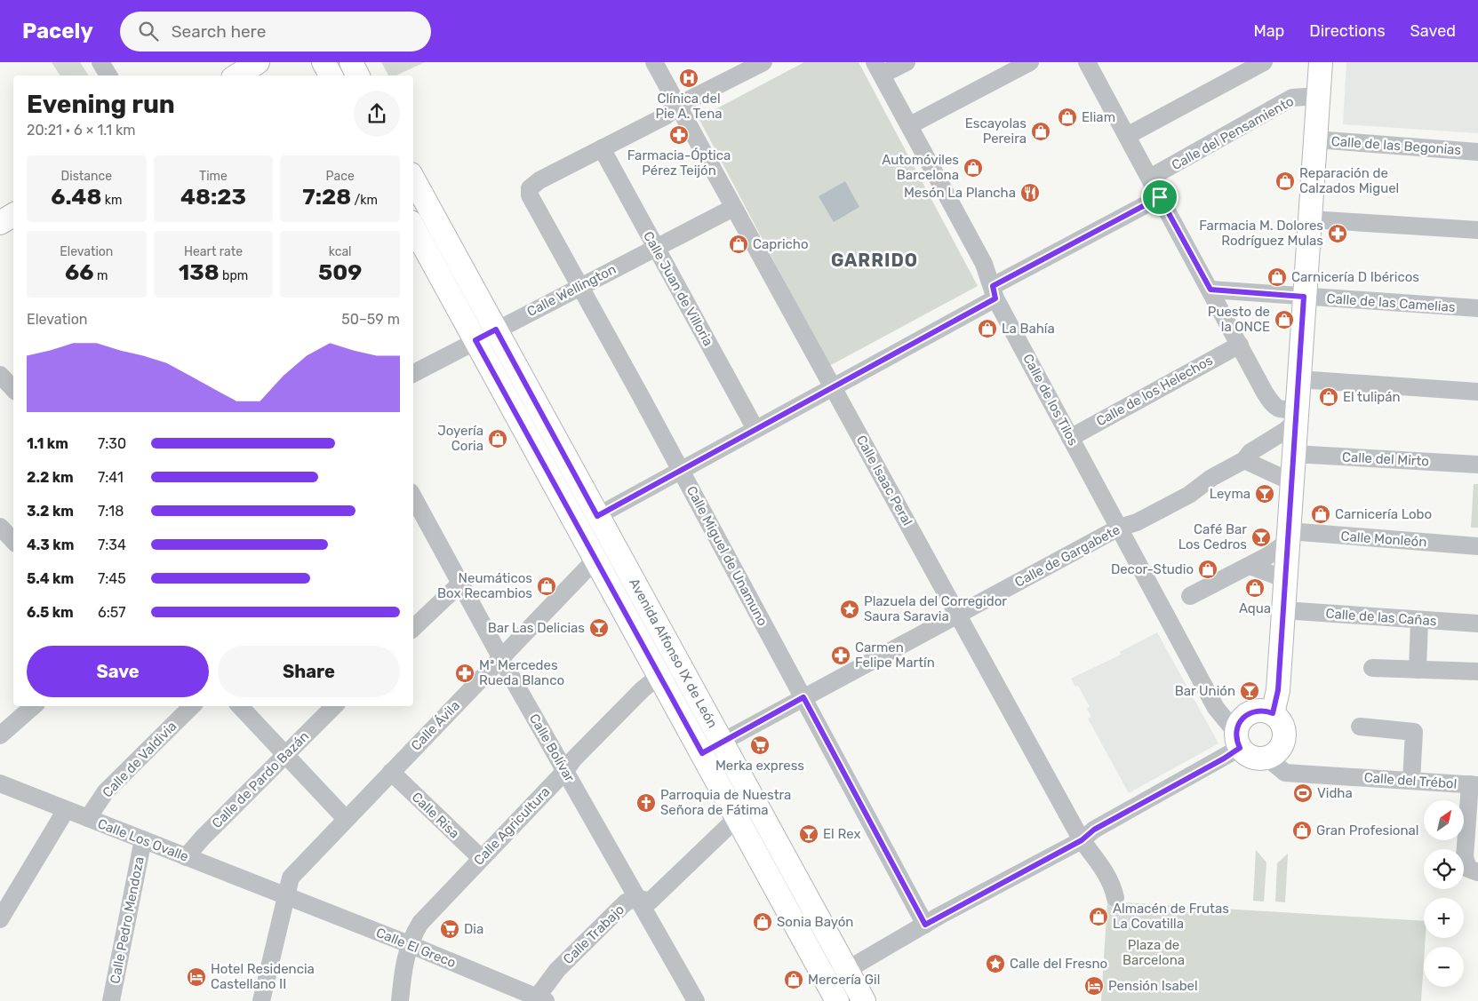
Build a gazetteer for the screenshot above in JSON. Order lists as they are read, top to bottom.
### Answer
{
  "streets": {
    "main road": ["Avenida Alfonso IX de León"],
    "street": [
      "Calle del Pensamiento",
      "Calle de las Begonias",
      "Calle Juan de Villoria",
      "Calle Wellington",
      "Calle de las Camelias",
      "Calle de los Helechos",
      "Calle de los Tilos",
      "Calle del Mirto",
      "Calle Isaac Peral",
      "Calle Monleón",
      "Calle Miguel de Unamuno",
      "Calle de Gargabete",
      "Calle de las Cañas",
      "Calle Ávila",
      "Calle Bolívar",
      "Calle de Valdivia",
      "Calle de Pardo Bazán",
      "Calle del Trébol",
      "Calle Risa",
      "Calle Agricultura",
      "Calle Los Ovalle",
      "Calle Pedro Mendoza",
      "Calle Trabajo",
      "Calle El Greco"
    ]
  },
  "crossings": [
    ["Calle Juan de Villoria", "Calle Wellington"],
    ["Calle Juan de Villoria", "Calle Miguel de Unamuno"],
    ["Calle Wellington", "Calle Isaac Peral"],
    ["Calle Wellington", "Calle Miguel de Unamuno"],
    ["Calle Wellington", "Avenida Alfonso IX de León"],
    ["Calle de los Helechos", "Calle de los Tilos"],
    ["Calle de los Tilos", "Calle de Gargabete"],
    ["Calle de los Tilos", "Calle del Trébol"],
    ["Calle Isaac Peral", "Calle de Gargabete"],
    ["Calle Miguel de Unamuno", "Calle de Gargabete"],
    ["Calle de Gargabete", "Avenida Alfonso IX de León"],
    ["Avenida Alfonso IX de León", "Calle Ávila"],
    ["Avenida Alfonso IX de León", "Calle Agricultura"],
    ["Avenida Alfonso IX de León", "Calle Trabajo"],
    ["Calle Ávila", "Calle Bolívar"],
    ["Calle Ávila", "Calle Risa"],
    ["Calle Ávila", "Calle Los Ovalle"],
    ["Calle Ávila", "Calle El Greco"],
    ["Calle Bolívar", "Calle Agricultura"],
    ["Calle Bolívar", "Calle Trabajo"],
    ["Calle de Valdivia", "Calle Los Ovalle"],
    ["Calle de Pardo Bazán", "Calle Los Ovalle"],
    ["Calle Risa", "Calle Agricultura"],
    ["Calle Agricultura", "Calle El Greco"],
    ["Calle Los Ovalle", "Calle Pedro Mendoza"],
    ["Calle Los Ovalle", "Calle El Greco"],
    ["Calle Trabajo", "Calle El Greco"]
  ],
  "districts": ["GARRIDO"],
  "parks": ["Plaza de Barcelona"],
  "places": {
    "hospital": ["Clínica del Pie A. Tena"],
    "shop": [
      "Eliam",
      "Escayolas Pereira",
      "Automóviles Barcelona",
      "Reparación de Calzados Miguel",
      "Capricho",
      "Carnicería D Ibéricos",
      "Puesto de la ONCE",
      "La Bahía",
      "El tulipán",
      "Joyería Coria",
      "Carnicería Lobo",
      "Decor-Studio",
      "Neumáticos Box Recambios",
      "Aqua",
      "Gran Profesional",
      "Almacén de Frutas La Covatilla",
      "Sonia Bayón",
      "Mercería Gil"
    ],
    "pharmacy": [
      "Farmacia-Óptica Pérez Teijón",
      "Farmacia M. Dolores Rodríguez Mulas",
      "Carmen Felipe Martín",
      "Mª Mercedes Rueda Blanco"
    ],
    "restaurant": ["Mesón La Plancha"],
    "bar": [
      "Leyma",
      "Café Bar Los Cedros",
      "Bar Las Delicias",
      "Bar Unión",
      "El Rex"
    ],
    "place": ["Plazuela del Corregidor Saura Saravia", "Calle del Fresno"],
    "supermarket": ["Merka express", "Dia"],
    "sports": ["Vidha"],
    "church": ["Parroquia de Nuestra Señora de Fátima"],
    "hotel": ["Hotel Residencia Castellano II", "Pensión Isabel"]
  },
  "north": "top right",
  "page": {
    "header": "Pacely",
    "search": "Search here",
    "nav": ["Map", "Directions", "Saved"],
    "heading": ["Evening run", "20:21 · 6 × 1.1 km"],
    "stats": [
      ["Distance", "6.48 km"],
      ["Time", "48:23"],
      ["Pace", "7:28 /km"],
      ["Elevation", "66 m"],
      ["Heart rate", "138 bpm"],
      ["kcal", "509"]
    ],
    "chart": ["Elevation", "50–59 m"],
    "list": [
      {
        "name": "1.1 km",
        "note": "7:30"
      },
      {
        "name": "2.2 km",
        "note": "7:41"
      },
      {
        "name": "3.2 km",
        "note": "7:18"
      },
      {
        "name": "4.3 km",
        "note": "7:34"
      },
      {
        "name": "5.4 km",
        "note": "7:45"
      },
      {
        "name": "6.5 km",
        "note": "6:57"
      }
    ],
    "buttons": ["Save", "Share"],
    "map_buttons": ["+", "−"]
  }
}
